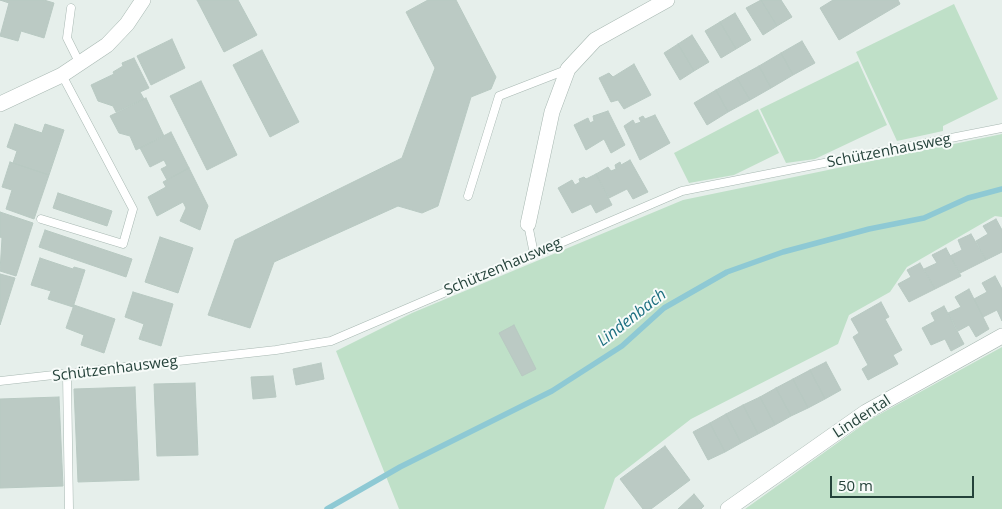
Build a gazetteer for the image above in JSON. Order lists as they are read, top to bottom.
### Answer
{
  "streets": {
    "street": ["Lindental"],
    "lane": ["Schützenhausweg"]
  },
  "water": ["Lindenbach"],
  "scale_bar": "50 m"
}
